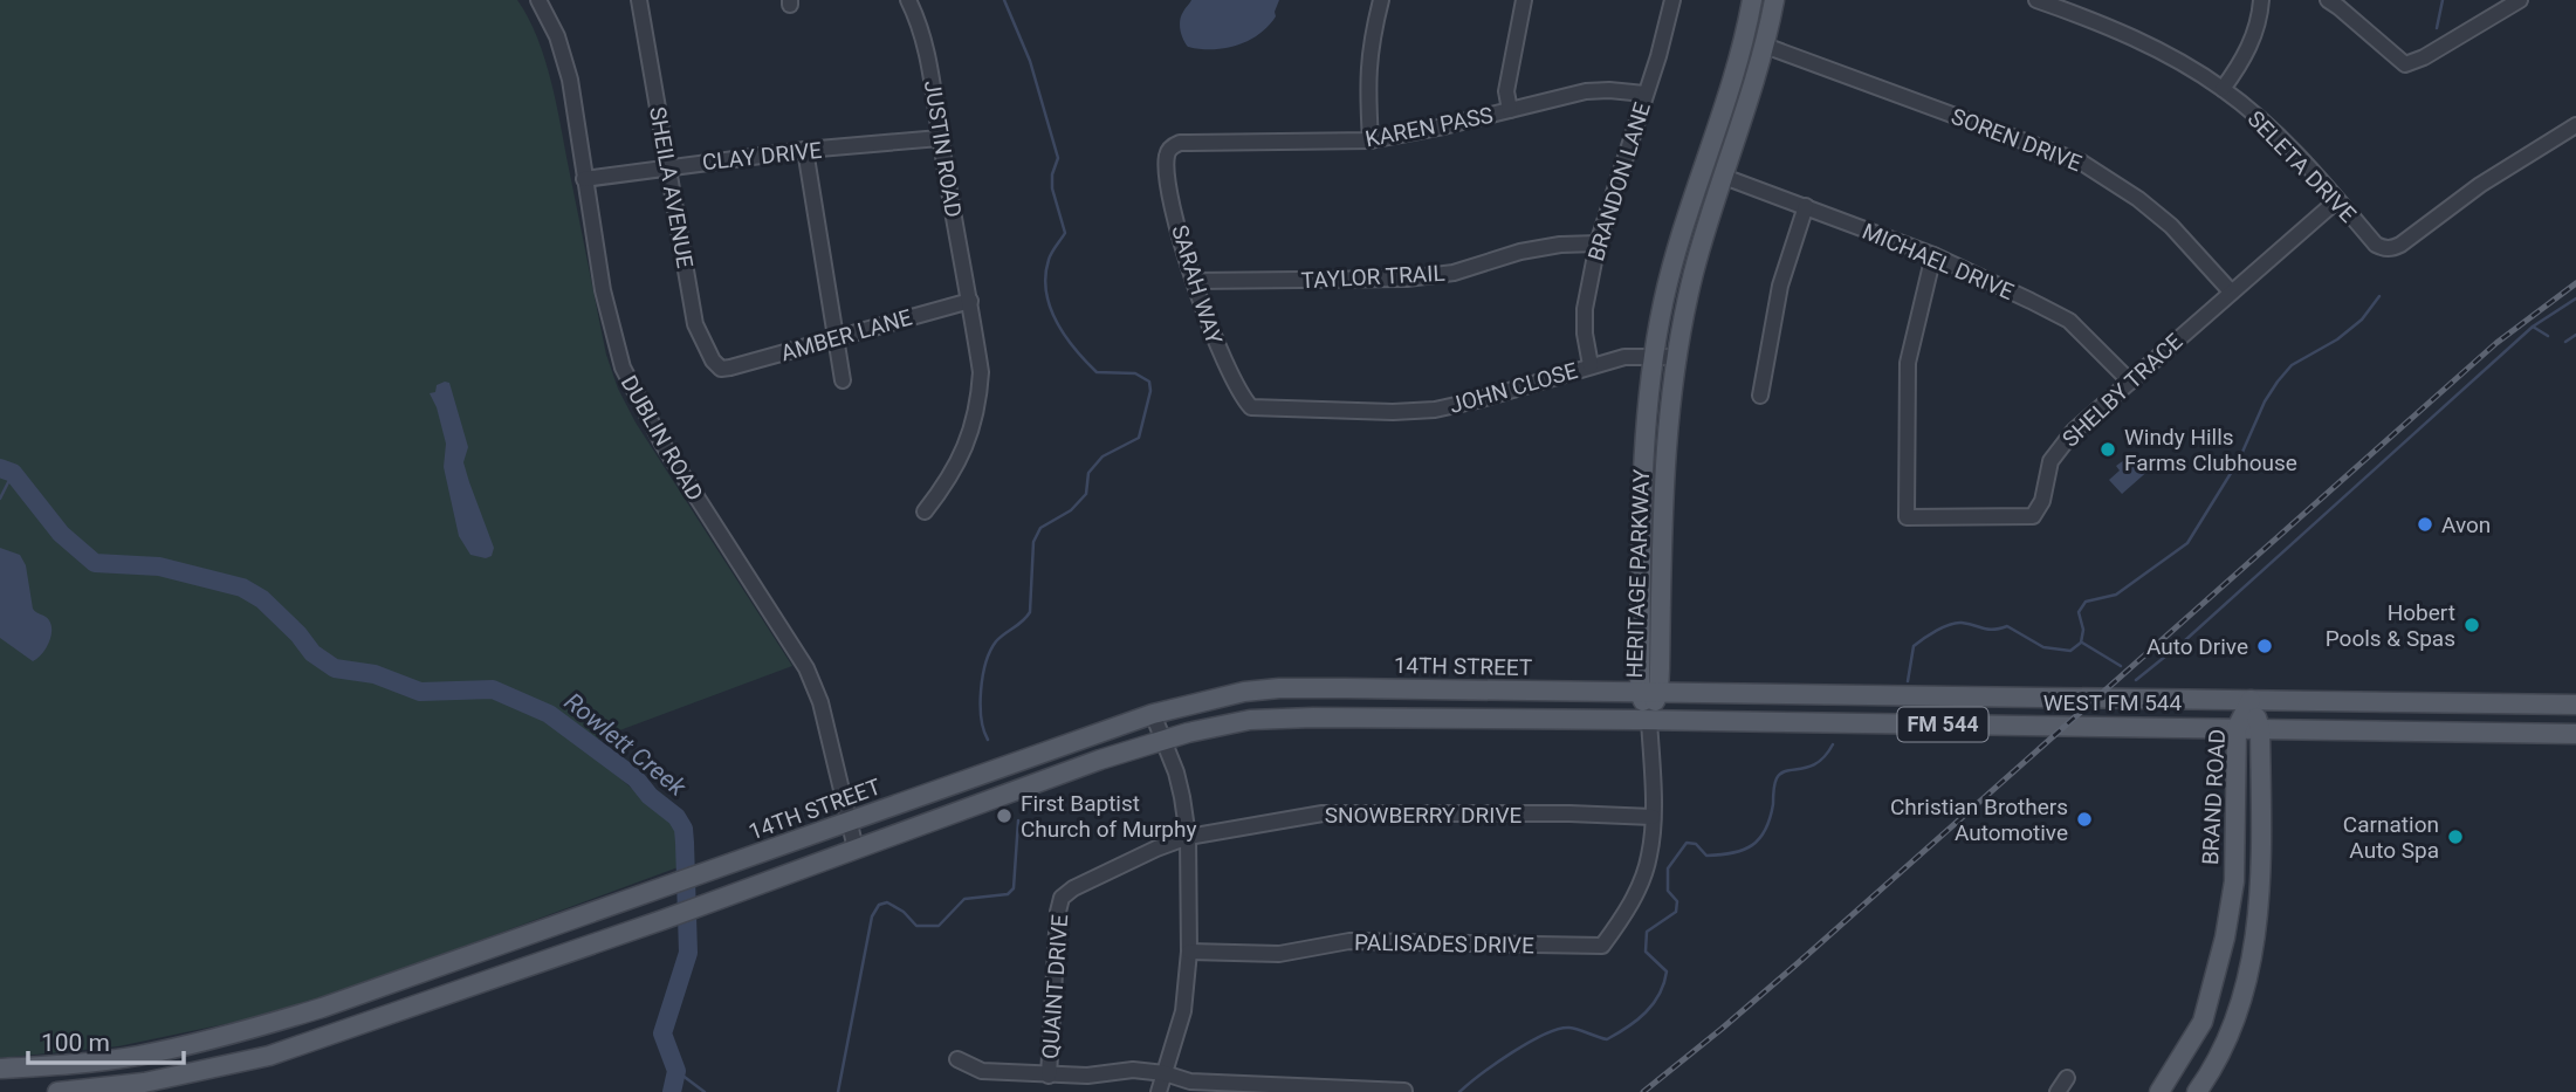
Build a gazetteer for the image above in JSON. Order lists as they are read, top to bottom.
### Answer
{
  "streets": {
    "main road": [
      "HERITAGE PARKWAY",
      "14TH STREET",
      "WEST FM 544",
      "FM 544",
      "BRAND ROAD"
    ],
    "street": [
      "KAREN PASS",
      "SOREN DRIVE",
      "JUSTIN ROAD",
      "CLAY DRIVE",
      "SELETA DRIVE",
      "BRANDON LANE",
      "SHEILA AVENUE",
      "MICHAEL DRIVE",
      "TAYLOR TRAIL",
      "SARAH WAY",
      "AMBER LANE",
      "JOHN CLOSE",
      "SHELBY TRACE",
      "DUBLIN ROAD",
      "SNOWBERRY DRIVE",
      "PALISADES DRIVE",
      "QUAINT DRIVE"
    ]
  },
  "crossings": [
    ["KAREN PASS", "BRANDON LANE"],
    ["KAREN PASS", "SARAH WAY"],
    ["SOREN DRIVE", "SHELBY TRACE"],
    ["SOREN DRIVE", "HERITAGE PARKWAY"],
    ["JUSTIN ROAD", "CLAY DRIVE"],
    ["JUSTIN ROAD", "AMBER LANE"],
    ["CLAY DRIVE", "SHEILA AVENUE"],
    ["CLAY DRIVE", "DUBLIN ROAD"],
    ["SELETA DRIVE", "SHELBY TRACE"],
    ["BRANDON LANE", "TAYLOR TRAIL"],
    ["BRANDON LANE", "JOHN CLOSE"],
    ["SHEILA AVENUE", "AMBER LANE"],
    ["MICHAEL DRIVE", "SHELBY TRACE"],
    ["MICHAEL DRIVE", "HERITAGE PARKWAY"],
    ["TAYLOR TRAIL", "SARAH WAY"],
    ["SARAH WAY", "JOHN CLOSE"],
    ["JOHN CLOSE", "HERITAGE PARKWAY"],
    ["DUBLIN ROAD", "14TH STREET"],
    ["HERITAGE PARKWAY", "14TH STREET"],
    ["HERITAGE PARKWAY", "WEST FM 544"],
    ["14TH STREET", "WEST FM 544"],
    ["WEST FM 544", "BRAND ROAD"],
    ["SNOWBERRY DRIVE", "PALISADES DRIVE"],
    ["SNOWBERRY DRIVE", "QUAINT DRIVE"]
  ],
  "water": ["Rowlett Creek"],
  "places": [
    "Windy Hills Farms Clubhouse",
    "Avon",
    "Hobert Pools & Spas",
    "Auto Drive",
    "First Baptist Church of Murphy",
    "Christian Brothers Automotive",
    "Carnation Auto Spa"
  ],
  "scale_bar": "100 m"
}
